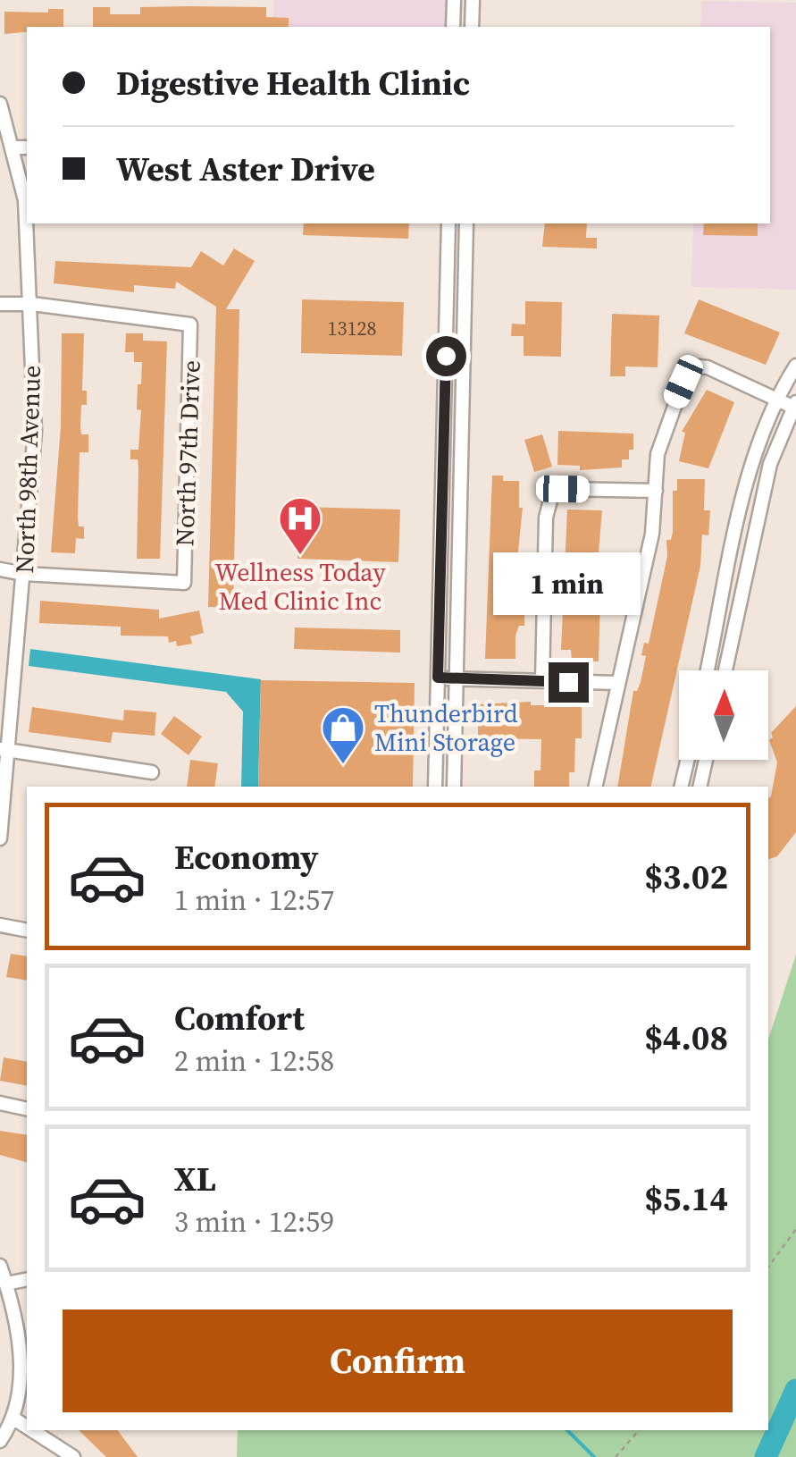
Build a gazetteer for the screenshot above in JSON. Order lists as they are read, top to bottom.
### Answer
{
  "streets": {
    "street": ["North 97th Drive", "North 98th Avenue"]
  },
  "crossings": [
    ["North 97th Drive", "North 98th Avenue"]
  ],
  "places": {
    "hospital": ["Wellness Today Med Clinic Inc"],
    "shop": ["Thunderbird Mini Storage"]
  },
  "house_numbers": ["13128"],
  "north": "top",
  "page": {
    "banner": ["Digestive Health Clinic", "West Aster Drive"],
    "bubble": "1 min",
    "list": [
      {
        "name": "Economy",
        "note": "1 min · 12:57",
        "value": "$3.02"
      },
      {
        "name": "Comfort",
        "note": "2 min · 12:58",
        "value": "$4.08"
      },
      {
        "name": "XL",
        "note": "3 min · 12:59",
        "value": "$5.14"
      }
    ],
    "buttons": "Confirm"
  }
}
